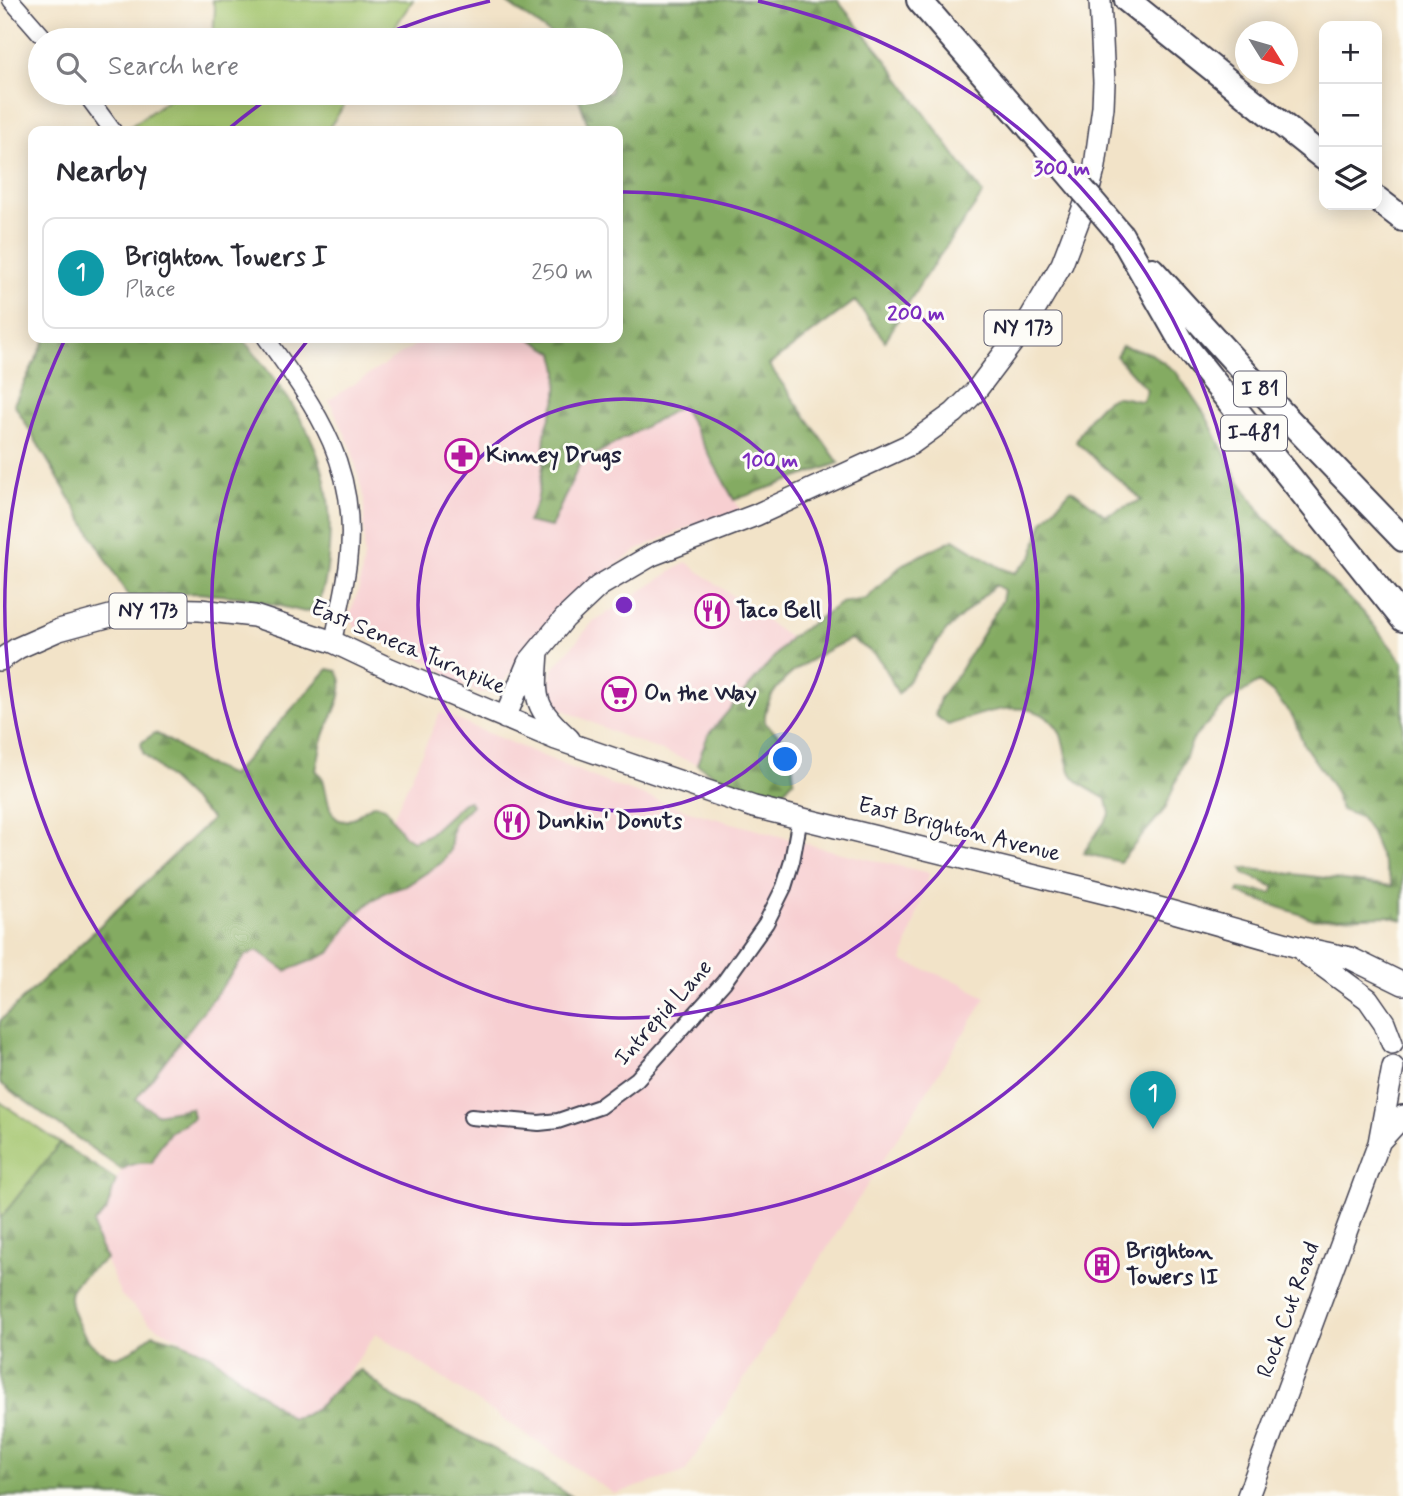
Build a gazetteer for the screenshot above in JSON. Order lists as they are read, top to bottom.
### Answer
{
  "streets": {
    "highway": ["I 81", "I-481"],
    "main road": [
      "NY 173",
      "East Seneca Turnpike",
      "East Brighton Avenue",
      "Rock Cut Road"
    ],
    "street": ["Intrepid Lane"]
  },
  "crossings": [
    ["I 81", "I-481"],
    ["East Seneca Turnpike", "East Brighton Avenue"],
    ["East Brighton Avenue", "Intrepid Lane"]
  ],
  "places": {
    "pharmacy": ["Kinney Drugs"],
    "restaurant": ["Taco Bell", "Dunkin' Donuts"],
    "supermarket": ["On the Way"],
    "building": ["Brighton Towers II"]
  },
  "north": "bottom right",
  "page": {
    "map_buttons": ["+", "−"],
    "search": "Search here",
    "heading": "Nearby",
    "list": [
      {
        "mark": "1",
        "name": "Brighton Towers I",
        "note": "Place",
        "value": "250 m"
      }
    ],
    "pins": "1"
  },
  "rings": ["300 m", "200 m", "100 m"]
}
